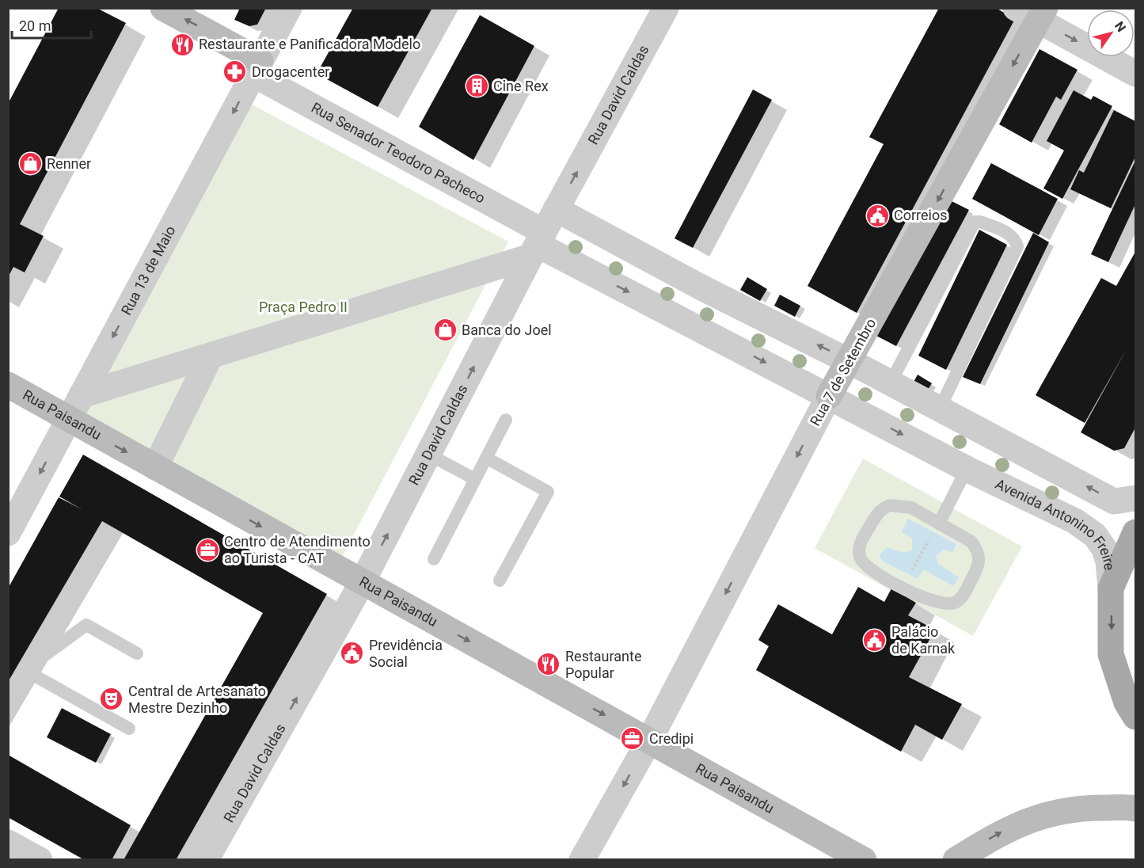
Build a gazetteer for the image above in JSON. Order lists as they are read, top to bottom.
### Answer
{
  "streets": {
    "street": [
      "Rua David Caldas",
      "Rua Senador Teodoro Pacheco",
      "Rua 13 de Maio",
      "Rua 7 de Setembro",
      "Rua Paisandu",
      "Avenida Antonino Freire"
    ]
  },
  "crossings": [
    ["Rua David Caldas", "Rua Senador Teodoro Pacheco"],
    ["Rua David Caldas", "Rua Paisandu"],
    ["Rua David Caldas", "Avenida Antonino Freire"],
    ["Rua Senador Teodoro Pacheco", "Rua 13 de Maio"],
    ["Rua Senador Teodoro Pacheco", "Avenida Antonino Freire"],
    ["Rua 13 de Maio", "Rua Paisandu"],
    ["Rua 7 de Setembro", "Rua Paisandu"],
    ["Rua 7 de Setembro", "Avenida Antonino Freire"]
  ],
  "one_way": [
    "Rua David Caldas",
    "Rua 13 de Maio",
    "Rua 7 de Setembro",
    "Rua Paisandu"
  ],
  "parks": ["Praça Pedro II"],
  "places": {
    "restaurant": ["Restaurante e Panificadora Modelo", "Restaurante Popular"],
    "pharmacy": ["Drogacenter"],
    "building": ["Cine Rex"],
    "shop": ["Renner", "Banca do Joel"],
    "public building": ["Correios", "Palácio de Karnak", "Previdência Social"],
    "office": ["Centro de Atendimento ao Turista - CAT", "Credipi"],
    "theatre": ["Central de Artesanato Mestre Dezinho"]
  },
  "scale_bar": "20 m",
  "north": "top right"
}
